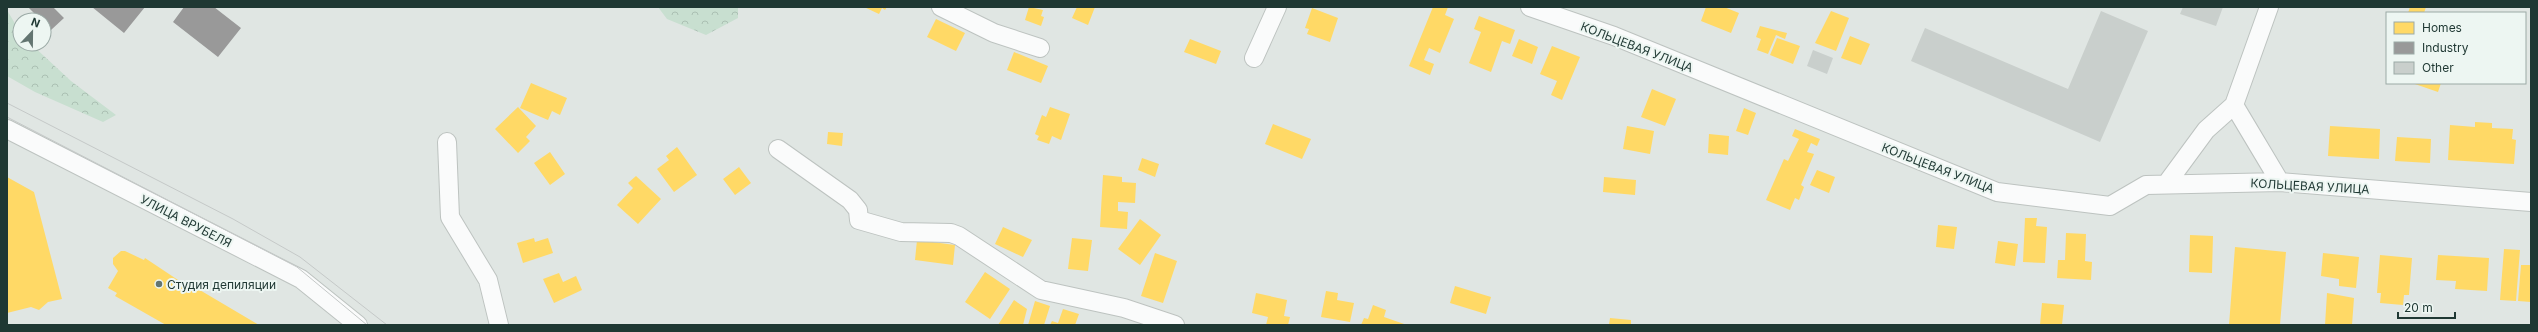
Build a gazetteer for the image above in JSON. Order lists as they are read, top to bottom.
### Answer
{
  "streets": {
    "street": ["КОЛЬЦЕВАЯ УЛИЦА", "УЛИЦА ВРУБЕЛЯ"]
  },
  "places": ["Студия депиляции"],
  "legend": ["Homes", "Industry", "Other"],
  "scale_bar": "20 m",
  "north": "top"
}
